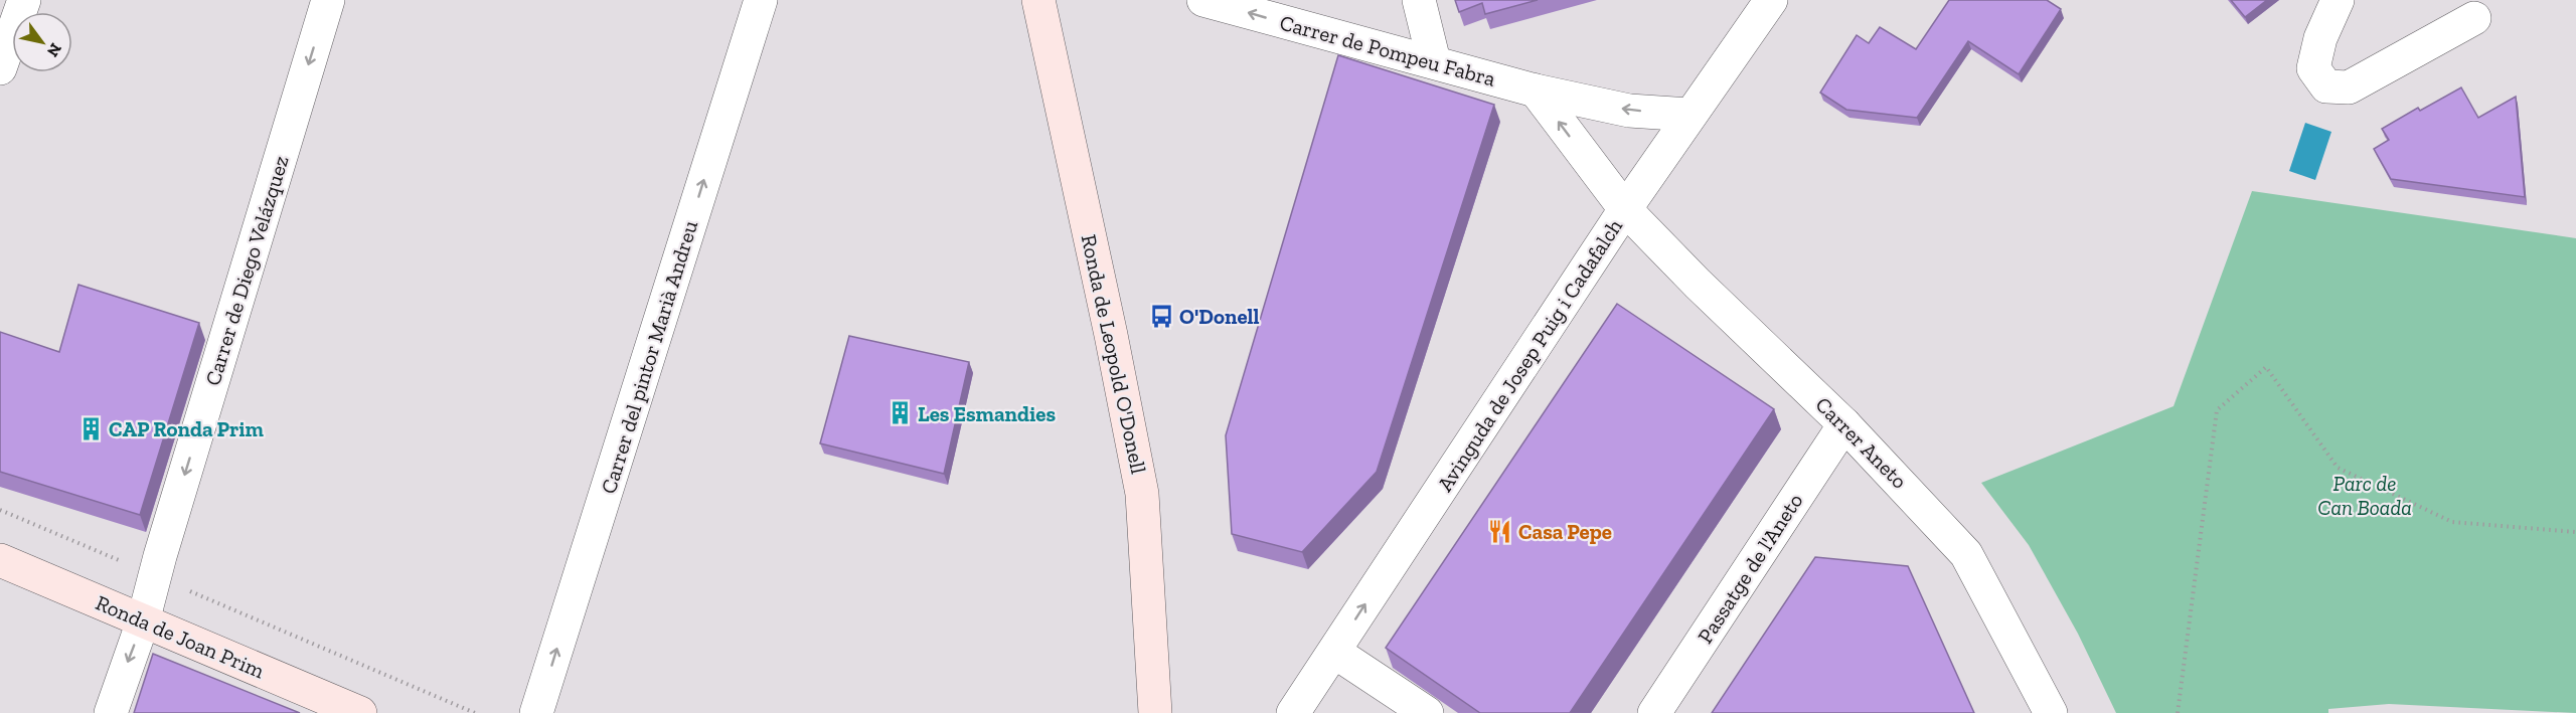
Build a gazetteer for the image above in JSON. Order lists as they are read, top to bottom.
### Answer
{
  "streets": {
    "street": [
      "Carrer de Pompeu Fabra",
      "Carrer de Diego Velázquez",
      "Ronda de Leopold O'Donell",
      "Avinguda de Josep Puig i Cadafalch",
      "Carrer del pintor Marià Andreu",
      "Carrer Aneto",
      "Passatge de l'Aneto",
      "Ronda de Joan Prim"
    ]
  },
  "crossings": [
    ["Carrer de Pompeu Fabra", "Avinguda de Josep Puig i Cadafalch"],
    ["Carrer de Diego Velázquez", "Ronda de Joan Prim"],
    ["Avinguda de Josep Puig i Cadafalch", "Carrer Aneto"],
    ["Carrer Aneto", "Passatge de l'Aneto"]
  ],
  "one_way": [
    "Carrer de Pompeu Fabra",
    "Carrer de Diego Velázquez",
    "Avinguda de Josep Puig i Cadafalch",
    "Carrer del pintor Marià Andreu"
  ],
  "parks": ["Parc de Can Boada"],
  "places": {
    "bus stop": ["O'Donell"],
    "building": ["Les Esmandies", "CAP Ronda Prim"],
    "restaurant": ["Casa Pepe"]
  },
  "north": "bottom right"
}
